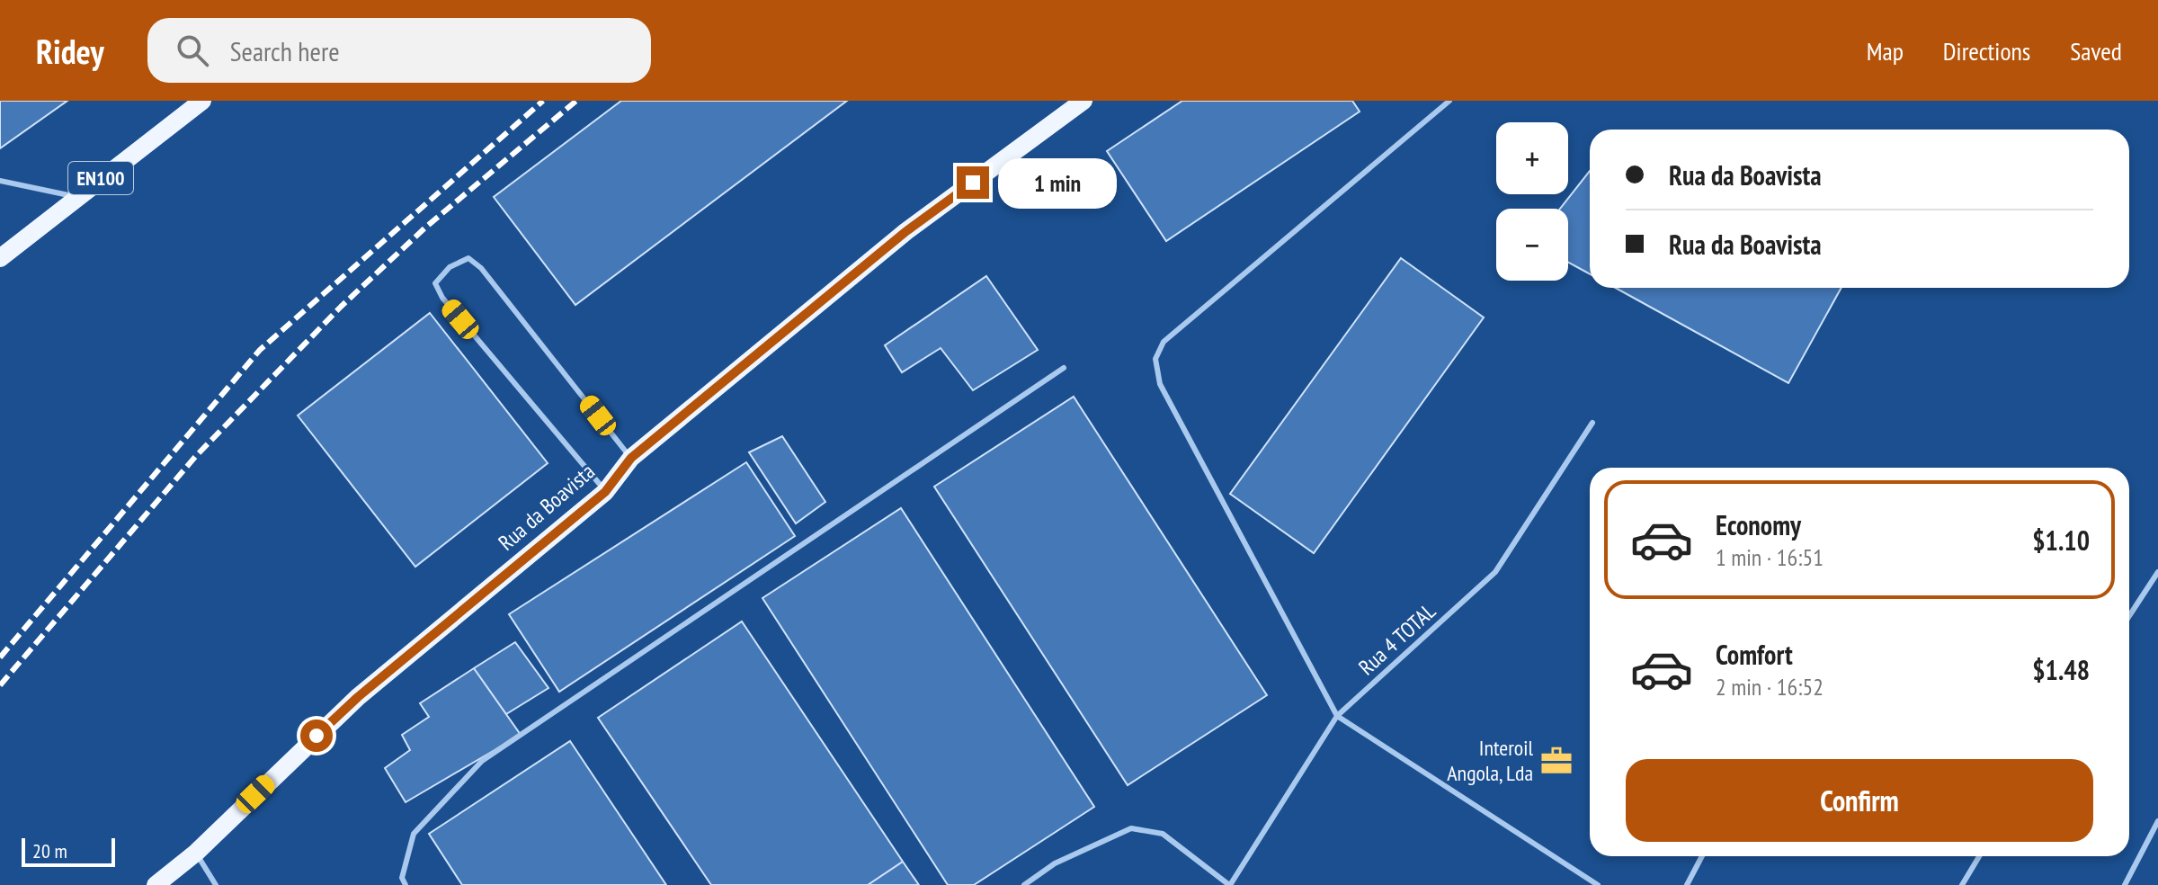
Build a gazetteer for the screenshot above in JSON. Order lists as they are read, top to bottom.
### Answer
{
  "streets": {
    "main road": ["EN100", "Rua da Boavista"],
    "lane": ["Rua 4 TOTAL"]
  },
  "places": {
    "office": ["Interoil Angola, Lda"]
  },
  "scale_bar": "20 m",
  "page": {
    "header": "Ridey",
    "search": "Search here",
    "nav": ["Map", "Directions", "Saved"],
    "map_buttons": ["+", "−"],
    "banner": ["Rua da Boavista", "Rua da Boavista"],
    "bubble": "1 min",
    "list": [
      {
        "name": "Economy",
        "note": "1 min · 16:51",
        "value": "$1.10"
      },
      {
        "name": "Comfort",
        "note": "2 min · 16:52",
        "value": "$1.48"
      }
    ],
    "buttons": "Confirm",
    "scale": "20 m"
  }
}
